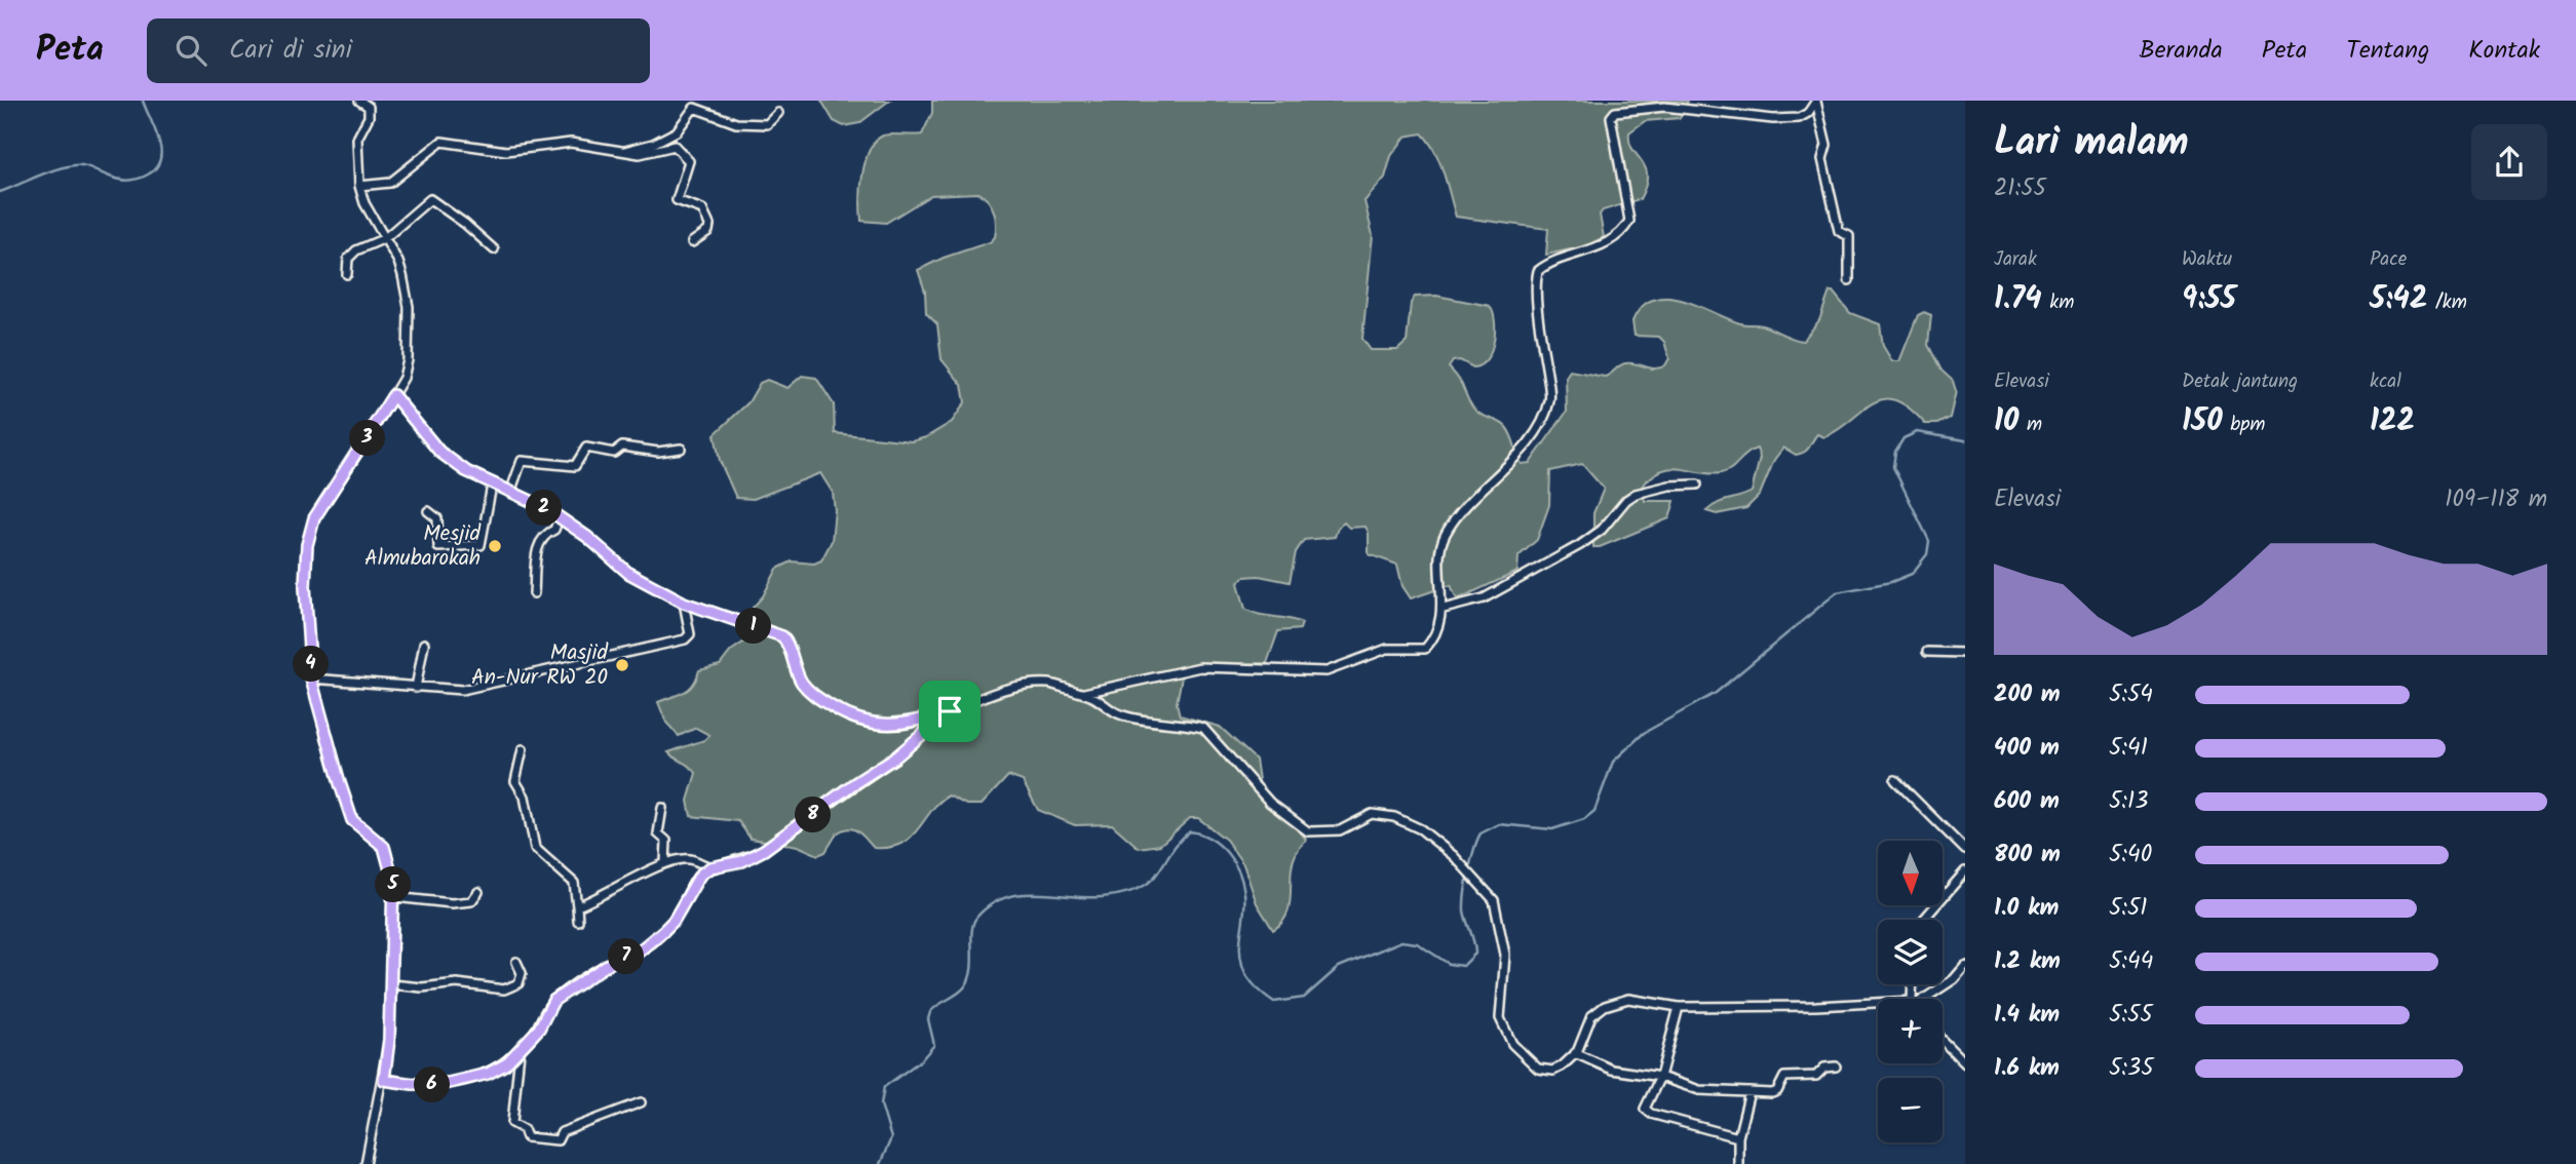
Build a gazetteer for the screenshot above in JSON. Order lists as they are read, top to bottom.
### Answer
{
  "places": ["Mesjid Almubarokah", "Masjid An-Nur RW 20"],
  "north": "bottom",
  "page": {
    "header": "Peta",
    "search": "Cari di sini",
    "nav": [
      "Beranda",
      "Peta",
      "Tentang",
      "Kontak"
    ],
    "heading": ["Lari malam", "21:55"],
    "stats": [
      ["Jarak", "1.74 km"],
      ["Waktu", "9:55"],
      ["Pace", "5:42 /km"],
      ["Elevasi", "10 m"],
      ["Detak jantung", "150 bpm"],
      ["kcal", "122"]
    ],
    "pins": [
      "3",
      "2",
      "1",
      "4",
      "8",
      "5",
      "7",
      "6"
    ],
    "chart": ["Elevasi", "109–118 m"],
    "list": [
      {
        "name": "200 m",
        "note": "5:54"
      },
      {
        "name": "400 m",
        "note": "5:41"
      },
      {
        "name": "600 m",
        "note": "5:13"
      },
      {
        "name": "800 m",
        "note": "5:40"
      },
      {
        "name": "1.0 km",
        "note": "5:51"
      },
      {
        "name": "1.2 km",
        "note": "5:44"
      },
      {
        "name": "1.4 km",
        "note": "5:55"
      },
      {
        "name": "1.6 km",
        "note": "5:35"
      }
    ],
    "map_buttons": ["+", "−"]
  }
}
